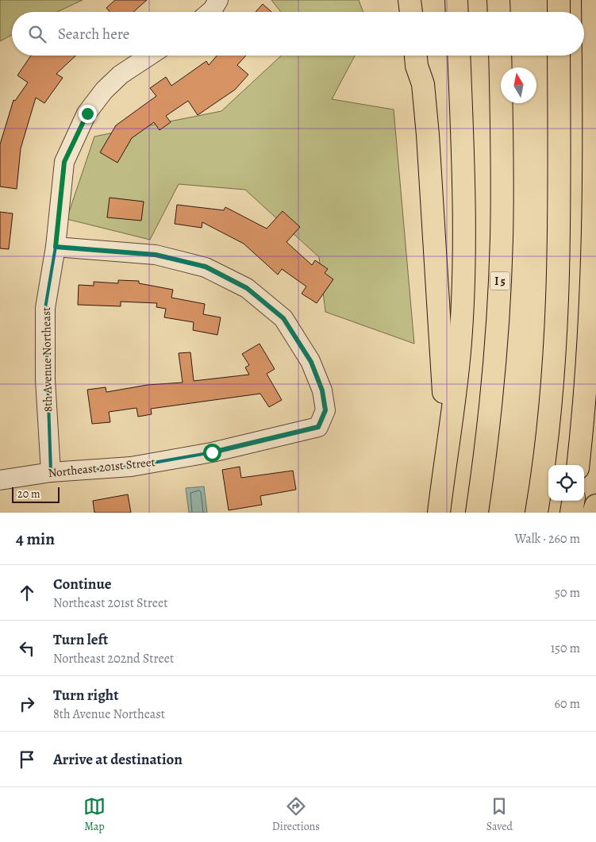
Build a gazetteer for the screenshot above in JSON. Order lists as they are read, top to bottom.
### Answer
{
  "streets": {
    "highway": ["I 5"],
    "street": ["8th Avenue Northeast", "Northeast 201st Street"]
  },
  "crossings": [
    ["8th Avenue Northeast", "Northeast 201st Street"]
  ],
  "scale_bar": "20 m",
  "north": "top",
  "page": {
    "search": "Search here",
    "scale": "20 m",
    "heading": ["4 min", "Walk · 260 m"],
    "list": [
      ["Continue", "Northeast 201st Street", "50 m"],
      ["Turn left", "Northeast 202nd Street", "150 m"],
      ["Turn right", "8th Avenue Northeast", "60 m"],
      "Arrive at destination"
    ],
    "nav": ["Map", "Directions", "Saved"]
  }
}
